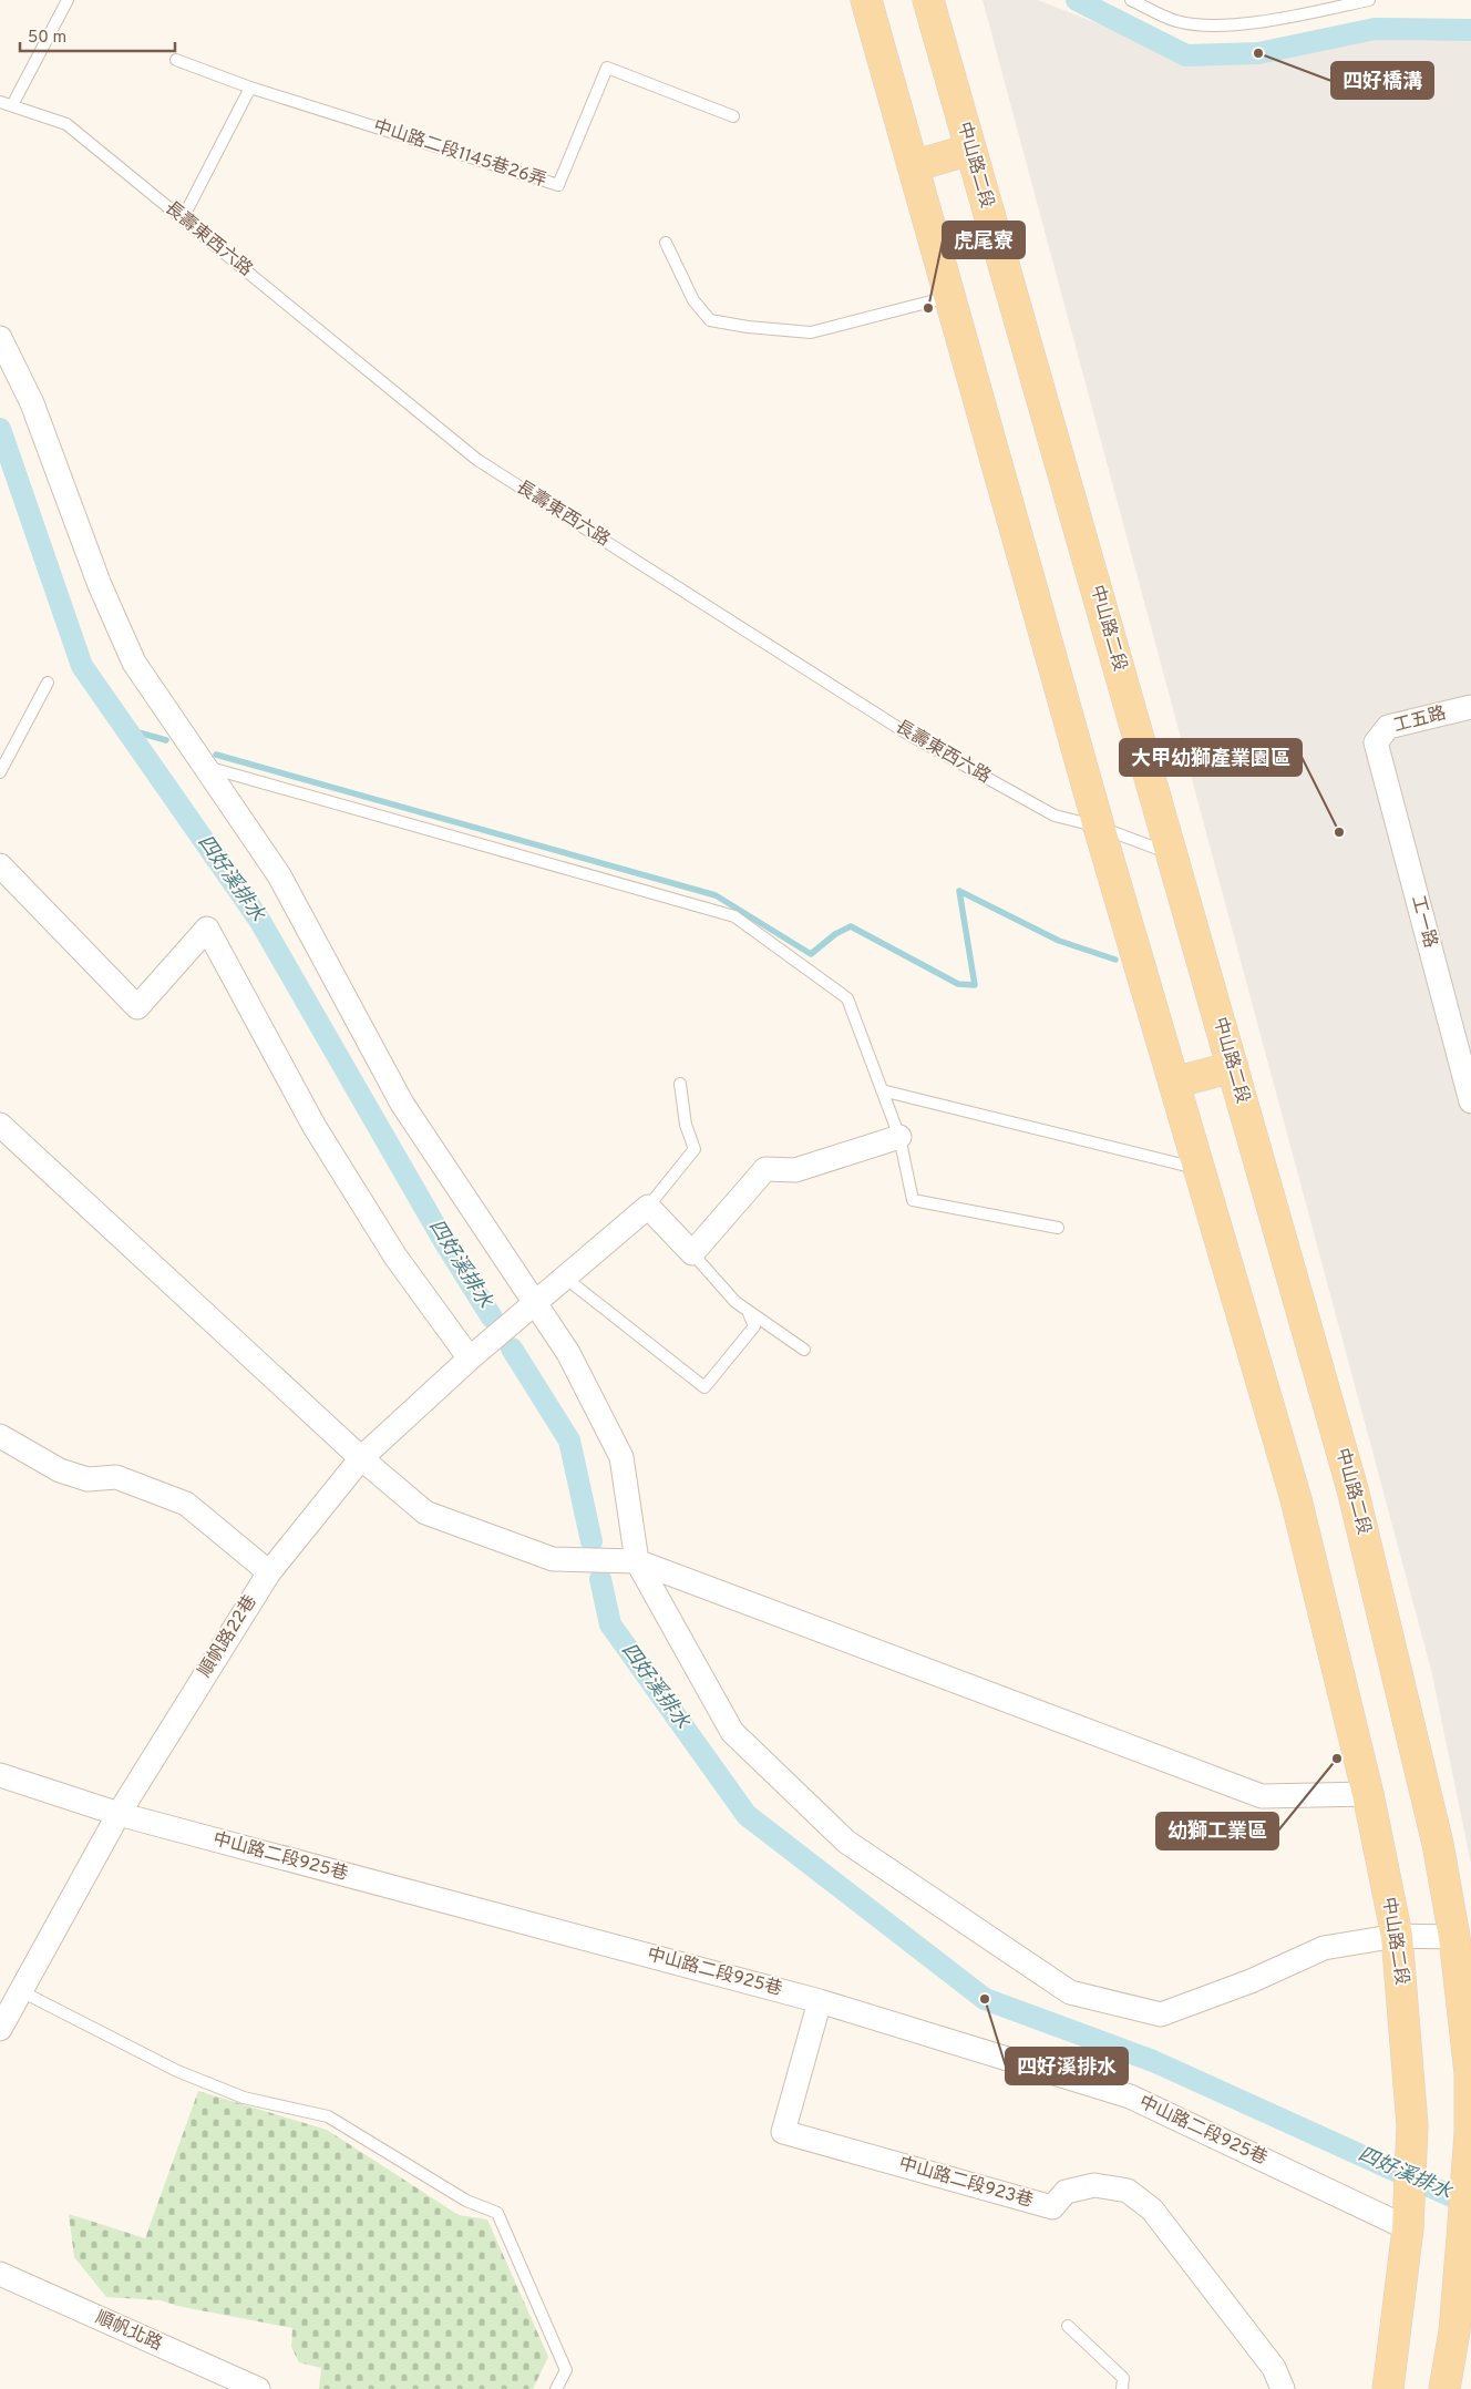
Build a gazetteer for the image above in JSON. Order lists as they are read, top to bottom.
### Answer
{
  "streets": {
    "main road": ["中山路二段"],
    "street": [
      "工五路",
      "工一路",
      "順帆路22巷",
      "中山路二段925巷",
      "中山路二段923巷",
      "順帆北路"
    ],
    "lane": ["中山路二段1145巷26弄", "長壽東西六路"]
  },
  "crossings": [
    ["中山路二段", "長壽東西六路"],
    ["中山路二段", "中山路二段925巷"],
    ["工五路", "工一路"],
    ["順帆路22巷", "中山路二段925巷"],
    ["中山路二段925巷", "中山路二段923巷"]
  ],
  "water": ["四好溪排水"],
  "places": [
    "四好橋溝",
    "虎尾寮",
    "大甲幼獅產業園區",
    "幼獅工業區",
    "四好溪排水"
  ],
  "scale_bar": "50 m"
}
